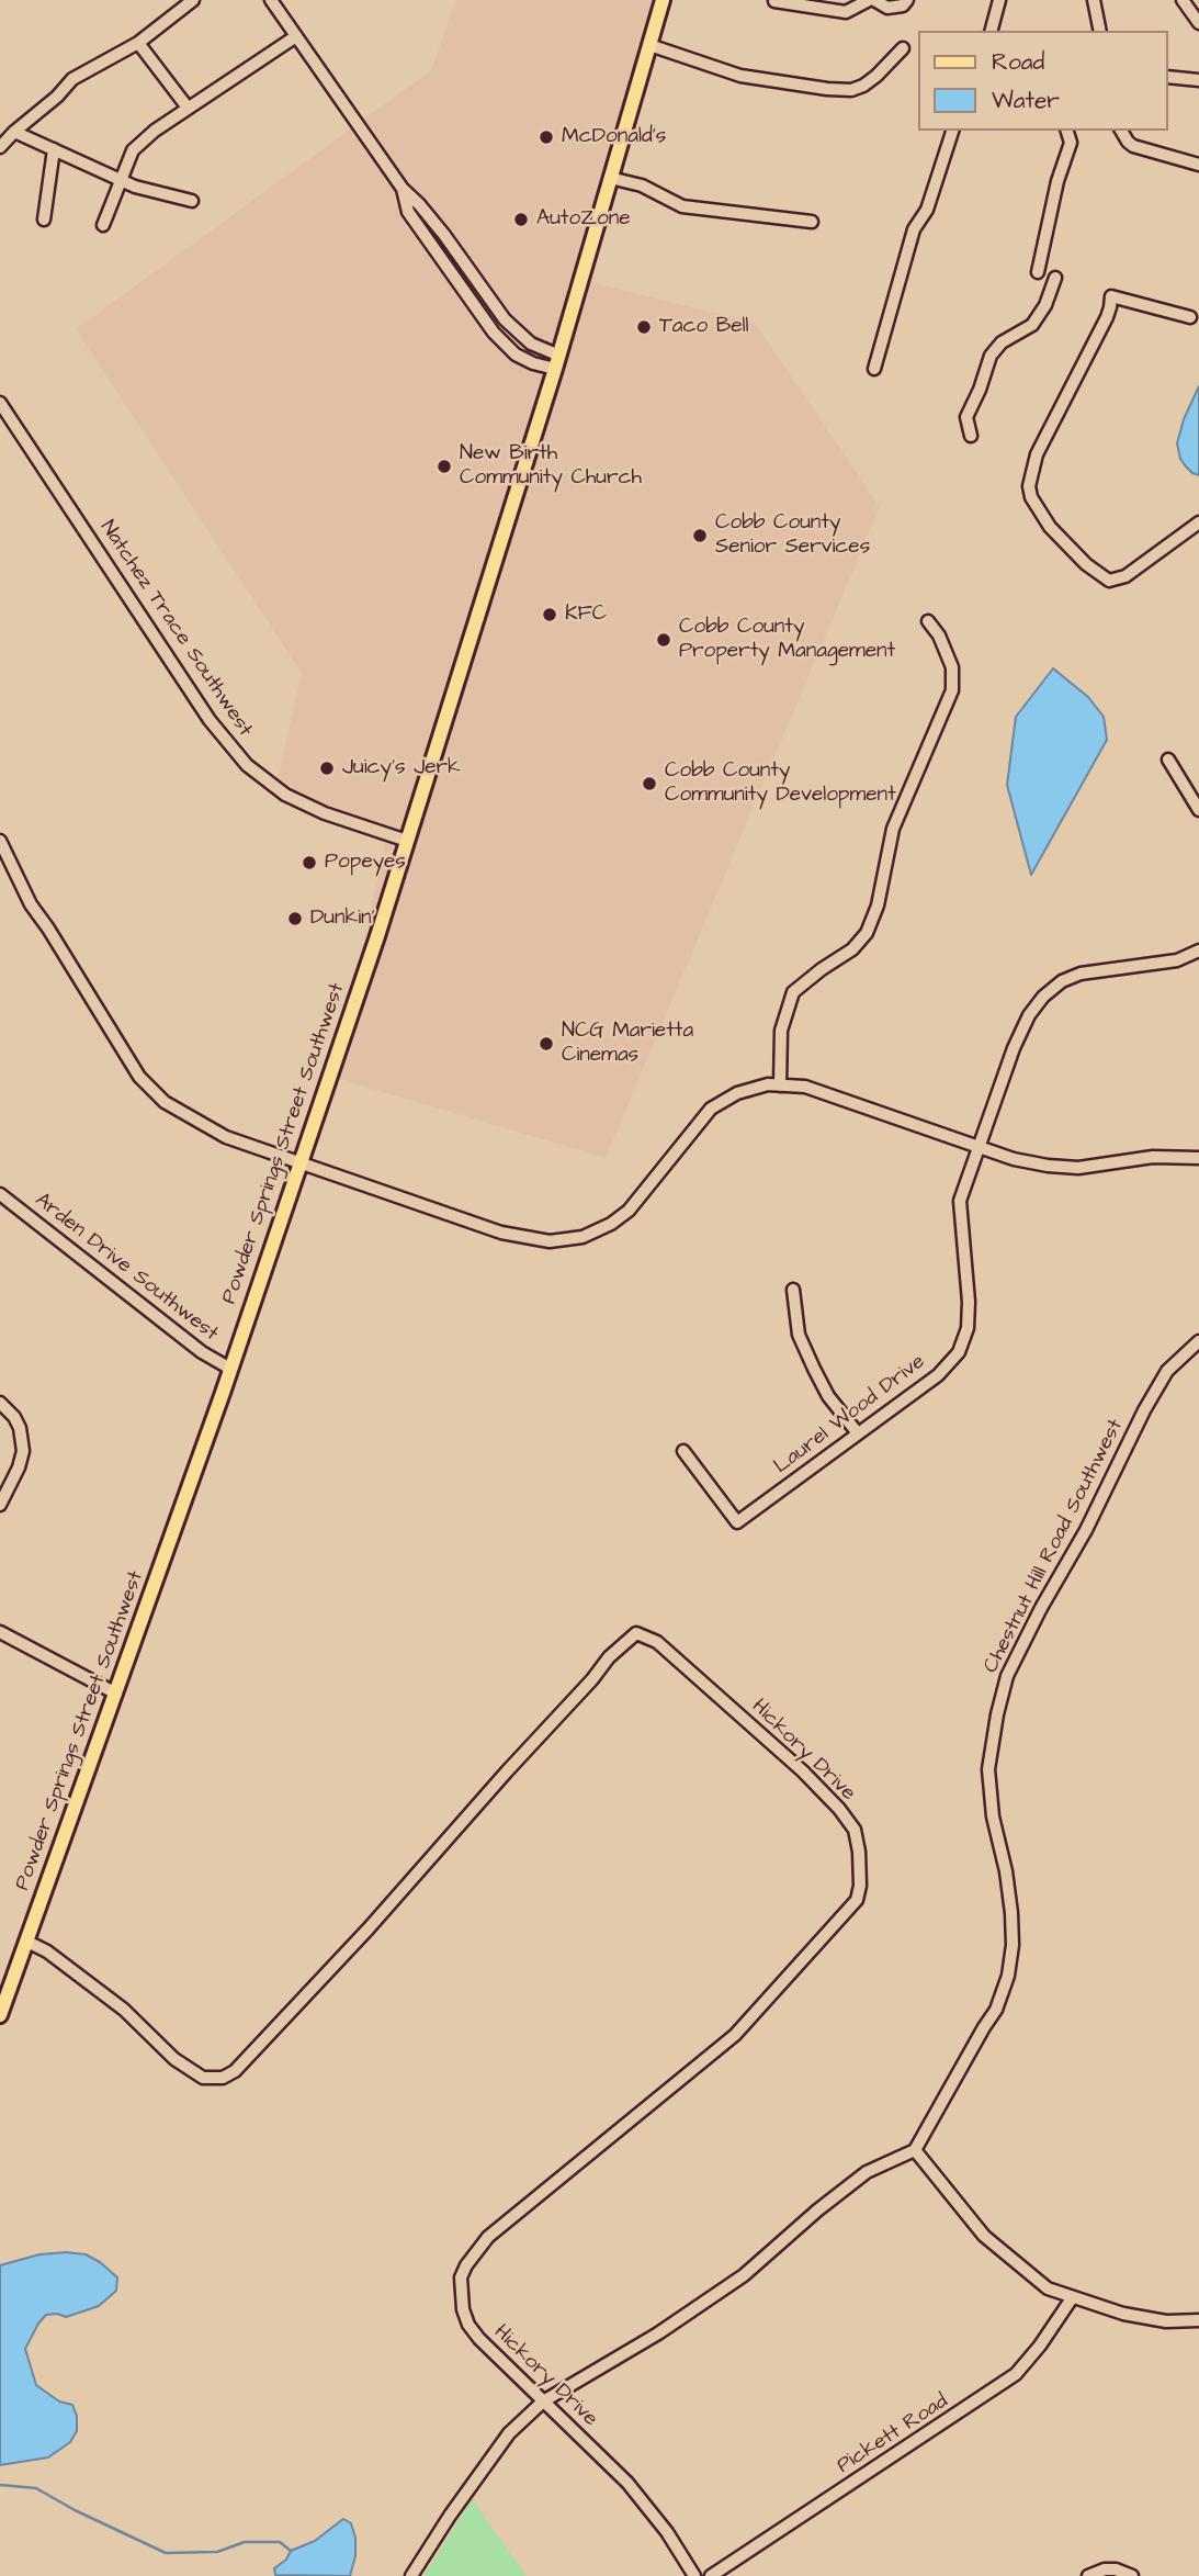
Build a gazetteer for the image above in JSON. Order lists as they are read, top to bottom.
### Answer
{
  "streets": {
    "main road": ["Powder Springs Street Southwest"],
    "street": [
      "Natchez Trace Southwest",
      "Arden Drive Southwest",
      "Laurel Wood Drive",
      "Chestnut Hill Road Southwest",
      "Hickory Drive",
      "Pickett Road"
    ]
  },
  "crossings": [
    ["Natchez Trace Southwest", "Powder Springs Street Southwest"],
    ["Powder Springs Street Southwest", "Arden Drive Southwest"],
    ["Powder Springs Street Southwest", "Hickory Drive"]
  ],
  "places": [
    "McDonald's",
    "AutoZone",
    "Taco Bell",
    "New Birth Community Church",
    "Cobb County Senior Services",
    "KFC",
    "Cobb County Property Management",
    "Juicy's Jerk",
    "Cobb County Community Development",
    "Popeyes",
    "Dunkin'",
    "NCG Marietta Cinemas"
  ],
  "legend": ["Road", "Water"]
}
